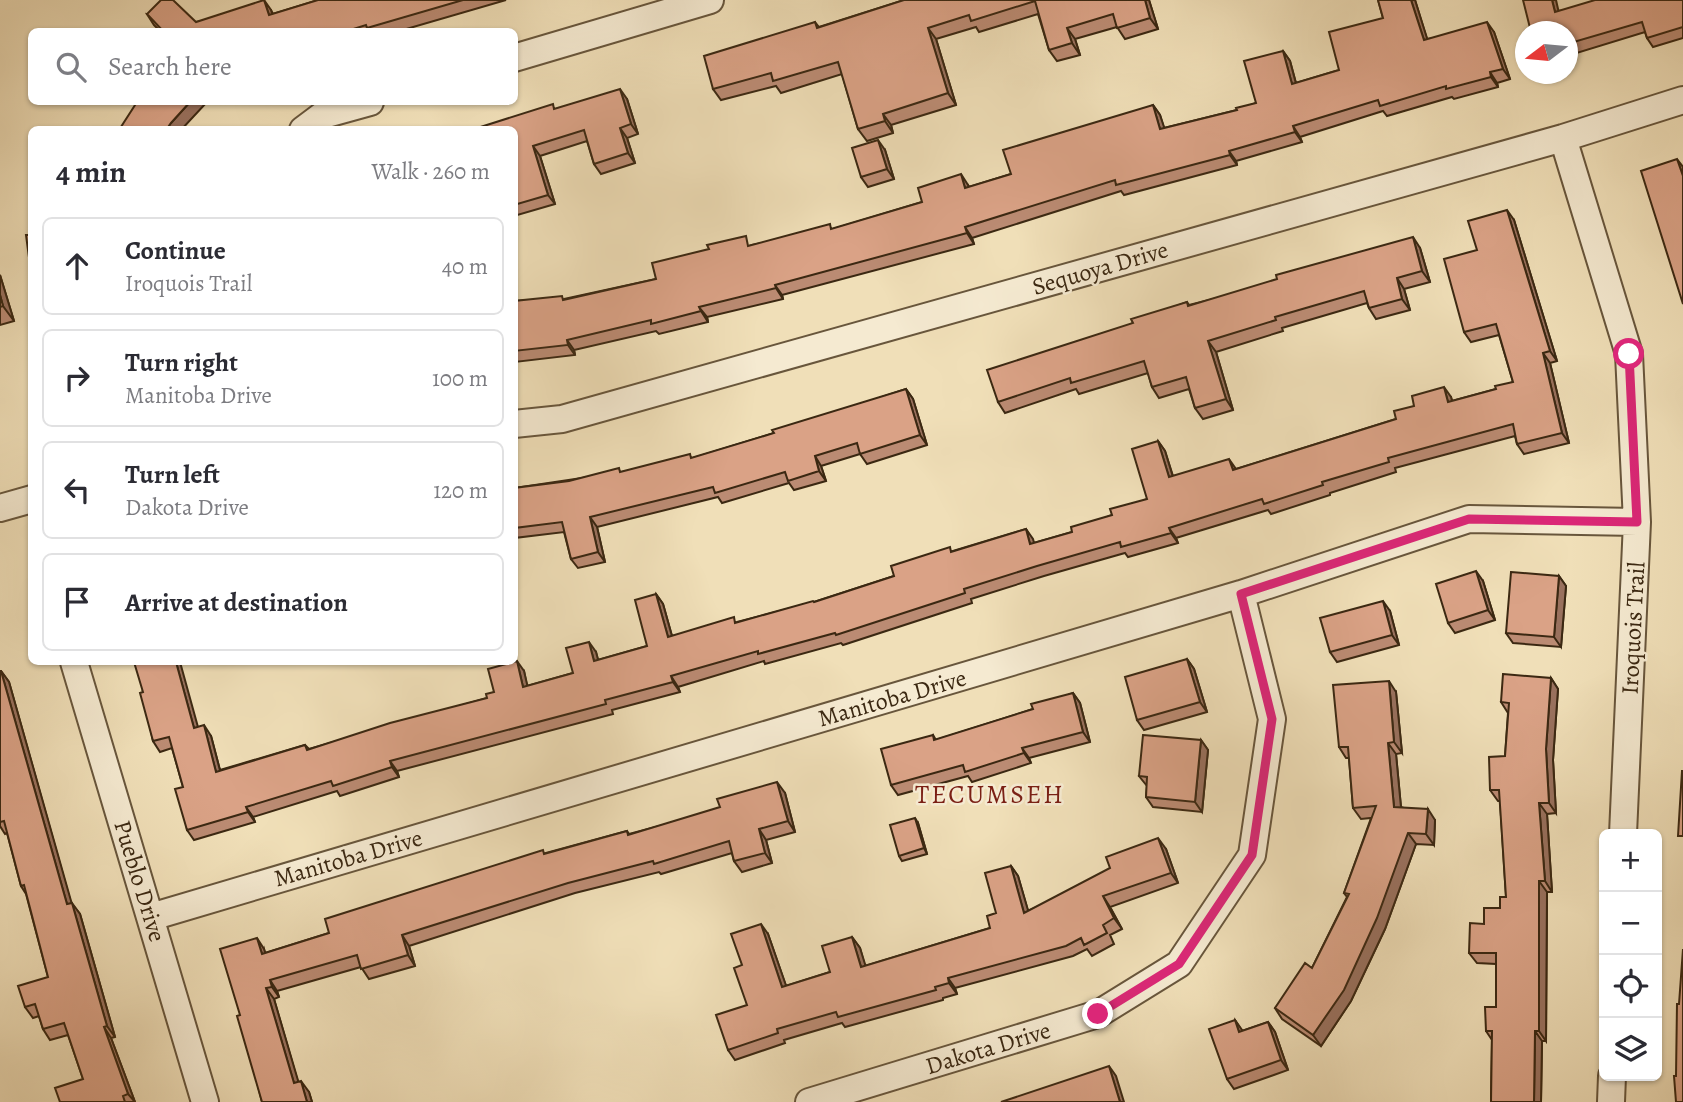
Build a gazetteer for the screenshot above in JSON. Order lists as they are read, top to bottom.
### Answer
{
  "streets": {
    "street": [
      "Sequoya Drive",
      "Iroquois Trail",
      "Manitoba Drive",
      "Pueblo Drive",
      "Dakota Drive"
    ]
  },
  "crossings": [
    ["Sequoya Drive", "Iroquois Trail"],
    ["Iroquois Trail", "Manitoba Drive"],
    ["Manitoba Drive", "Pueblo Drive"],
    ["Manitoba Drive", "Dakota Drive"]
  ],
  "districts": ["TECUMSEH"],
  "north": "left",
  "page": {
    "search": "Search here",
    "heading": ["4 min", "Walk · 260 m"],
    "list": [
      ["Continue", "Iroquois Trail", "40 m"],
      ["Turn right", "Manitoba Drive", "100 m"],
      ["Turn left", "Dakota Drive", "120 m"],
      "Arrive at destination"
    ],
    "map_buttons": ["+", "−"]
  }
}
